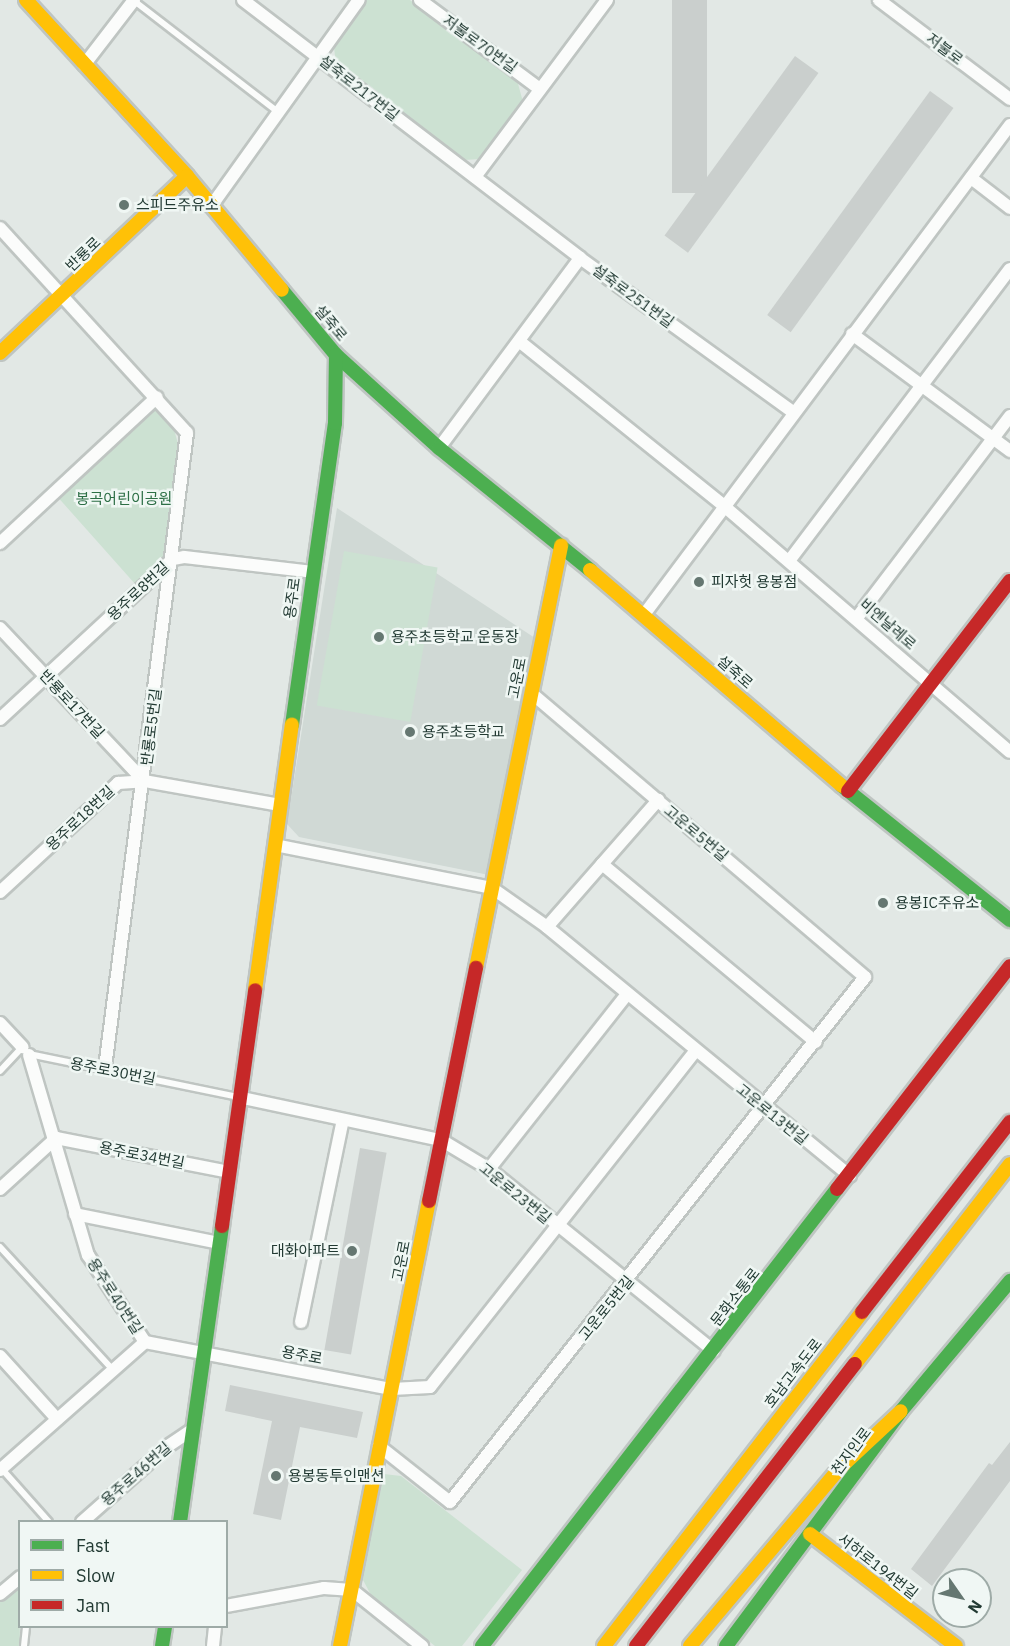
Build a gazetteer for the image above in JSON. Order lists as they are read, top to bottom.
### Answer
{
  "streets": {
    "main road": [
      "반룡로",
      "설죽로",
      "용주로",
      "고운로",
      "문화소통로",
      "호남고속도로",
      "천지인로",
      "서하로194번길"
    ],
    "street": [
      "저불로70번길",
      "저불로",
      "설죽로217번길",
      "설죽로251번길",
      "용주로8번길",
      "비엔날레로",
      "반룡로17번길",
      "반룡로5번길",
      "용주로18번길",
      "고운로5번길",
      "고운로13번길",
      "용주로34번길",
      "고운로23번길",
      "용주로40번길",
      "용주로46번길"
    ],
    "lane": ["용주로30번길"]
  },
  "crossings": [
    ["설죽로217번길", "설죽로251번길"],
    ["반룡로", "설죽로"],
    ["반룡로", "반룡로5번길"],
    ["설죽로", "용주로"],
    ["설죽로", "고운로"],
    ["용주로8번길", "용주로"],
    ["용주로8번길", "반룡로17번길"],
    ["용주로8번길", "반룡로5번길"],
    ["용주로", "고운로"],
    ["용주로", "용주로18번길"],
    ["용주로", "용주로30번길"],
    ["용주로", "용주로34번길"],
    ["용주로", "고운로23번길"],
    ["용주로", "용주로40번길"],
    ["용주로", "용주로46번길"],
    ["고운로", "고운로5번길"],
    ["고운로", "고운로13번길"],
    ["고운로", "고운로23번길"],
    ["반룡로17번길", "반룡로5번길"],
    ["반룡로17번길", "용주로18번길"],
    ["반룡로5번길", "용주로18번길"],
    ["반룡로5번길", "용주로30번길"],
    ["고운로5번길", "고운로13번길"],
    ["고운로5번길", "고운로23번길"],
    ["고운로13번길", "고운로23번길"],
    ["고운로13번길", "문화소통로"],
    ["고운로23번길", "문화소통로"],
    ["천지인로", "서하로194번길"]
  ],
  "parks": ["봉곡어린이공원"],
  "places": [
    "스피드주유소",
    "피자헛 용봉점",
    "용주초등학교 운동장",
    "용주초등학교",
    "용봉IC주유소",
    "대화아파트",
    "용봉동투인맨션"
  ],
  "legend": ["Fast", "Slow", "Jam"],
  "north": "bottom right"
}
